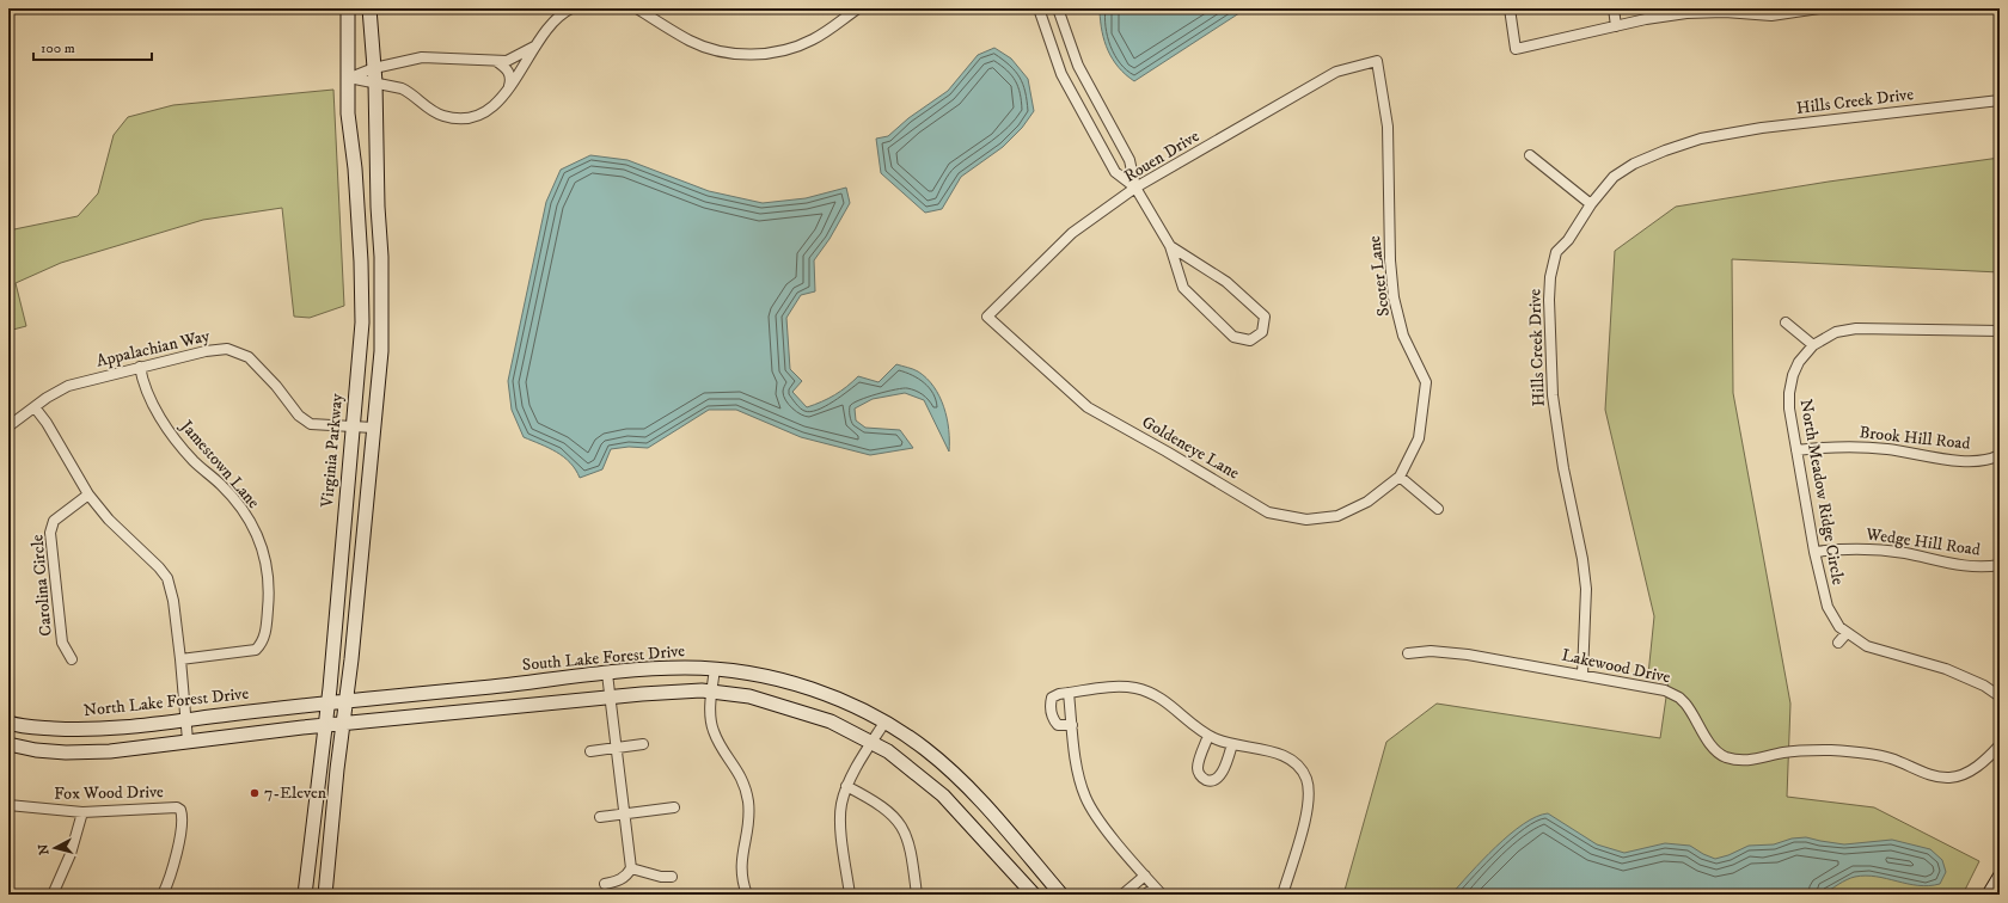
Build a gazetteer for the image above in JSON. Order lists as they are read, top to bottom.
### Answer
{
  "streets": {
    "main road": ["Virginia Parkway", "South Lake Forest Drive", "North Lake Forest Drive"],
    "street": [
      "Hills Creek Drive",
      "Rouen Drive",
      "Scoter Lane",
      "Appalachian Way",
      "Brook Hill Road",
      "Goldeneye Lane",
      "Jamestown Lane",
      "North Meadow Ridge Circle",
      "Wedge Hill Road",
      "Carolina Circle",
      "Lakewood Drive",
      "Fox Wood Drive"
    ]
  },
  "crossings": [
    ["Hills Creek Drive", "Lakewood Drive"],
    ["Rouen Drive", "Scoter Lane"],
    ["Rouen Drive", "Goldeneye Lane"],
    ["Scoter Lane", "Goldeneye Lane"],
    ["Appalachian Way", "Virginia Parkway"],
    ["Appalachian Way", "Jamestown Lane"],
    ["Brook Hill Road", "North Meadow Ridge Circle"],
    ["Virginia Parkway", "South Lake Forest Drive"],
    ["Virginia Parkway", "North Lake Forest Drive"],
    ["North Meadow Ridge Circle", "Wedge Hill Road"],
    ["South Lake Forest Drive", "North Lake Forest Drive"]
  ],
  "places": ["7-Eleven"],
  "scale_bar": "100 m",
  "north": "left"
}
